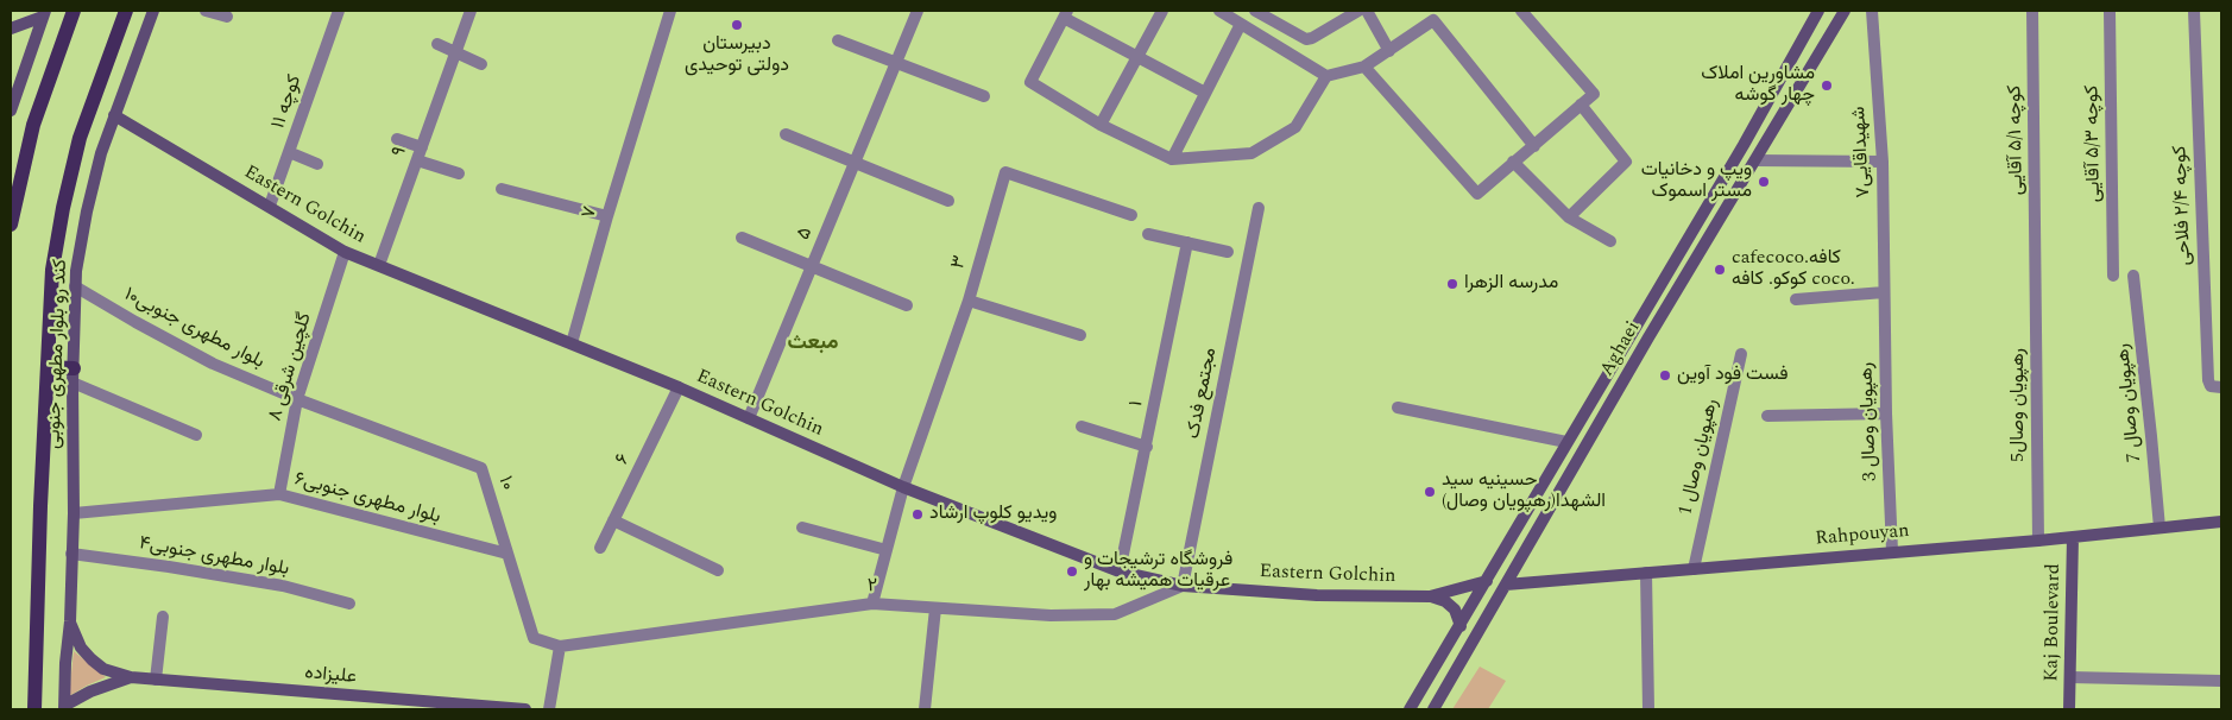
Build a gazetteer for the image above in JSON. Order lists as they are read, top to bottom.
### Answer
{
  "streets": {
    "street": [
      "کوچه ۱۱",
      "کوچه ۵/۱ آقایی",
      "کوچه ۵/۳ آقایی",
      "۹",
      "شهیداقایی۷",
      "Eastern Golchin",
      "کوچه ۲/۴ فلاحی",
      "۷",
      "۵",
      "۳",
      "بلوار مطهری جنوبی۱۰",
      "Aghaei",
      "کند رو بلوار مطهری جنوبی",
      "۸ گلچین شرقی",
      "مجتمع فدک",
      "7 رهپویان وصال",
      "۱",
      "رهپویان وصال5",
      "3 رهپویان وصال",
      "1 رهپویان وصال",
      "۶",
      "۱۰",
      "بلوار مطهری جنوبی۶",
      "Rahpouyan",
      "بلوار مطهری جنوبی۴",
      "۲",
      "Kaj Boulevard",
      "علیزاده"
    ]
  },
  "crossings": [
    ["کوچه ۱۱", "Eastern Golchin"],
    ["کوچه ۵/۱ آقایی", "رهپویان وصال5"],
    ["۹", "Eastern Golchin"],
    ["شهیداقایی۷", "3 رهپویان وصال"],
    ["Eastern Golchin", "۷"],
    ["Eastern Golchin", "۵"],
    ["Eastern Golchin", "۳"],
    ["Eastern Golchin", "کند رو بلوار مطهری جنوبی"],
    ["Eastern Golchin", "۸ گلچین شرقی"],
    ["Eastern Golchin", "مجتمع فدک"],
    ["Eastern Golchin", "۱"],
    ["Eastern Golchin", "۶"],
    ["Eastern Golchin", "۲"],
    ["۳", "۲"],
    ["بلوار مطهری جنوبی۱۰", "کند رو بلوار مطهری جنوبی"],
    ["بلوار مطهری جنوبی۱۰", "۸ گلچین شرقی"],
    ["بلوار مطهری جنوبی۱۰", "۱۰"],
    ["Aghaei", "Rahpouyan"],
    ["کند رو بلوار مطهری جنوبی", "بلوار مطهری جنوبی۶"],
    ["کند رو بلوار مطهری جنوبی", "بلوار مطهری جنوبی۴"],
    ["کند رو بلوار مطهری جنوبی", "علیزاده"],
    ["۸ گلچین شرقی", "۱۰"],
    ["۸ گلچین شرقی", "بلوار مطهری جنوبی۶"],
    ["مجتمع فدک", "۲"],
    ["7 رهپویان وصال", "Rahpouyan"],
    ["رهپویان وصال5", "Rahpouyan"],
    ["3 رهپویان وصال", "Rahpouyan"],
    ["1 رهپویان وصال", "Rahpouyan"],
    ["۱۰", "بلوار مطهری جنوبی۶"],
    ["۱۰", "۲"],
    ["Rahpouyan", "Kaj Boulevard"]
  ],
  "districts": ["مبعث"],
  "places": [
    "دبیرستان دولتی توحیدی",
    "مشاورین املاک چهار گوشه",
    "ویپ و دخانیات مستر اسموک",
    "cafecoco.کافه کوکو. کافه coco.",
    "مدرسه الزهرا",
    "فست فود آوین",
    "حسینیه سید الشهدا(رهپویان وصال)",
    "ویدیو کلوپ ارشاد",
    "فروشگاه ترشیجات و عرقیات همیشه بهار"
  ]
}
